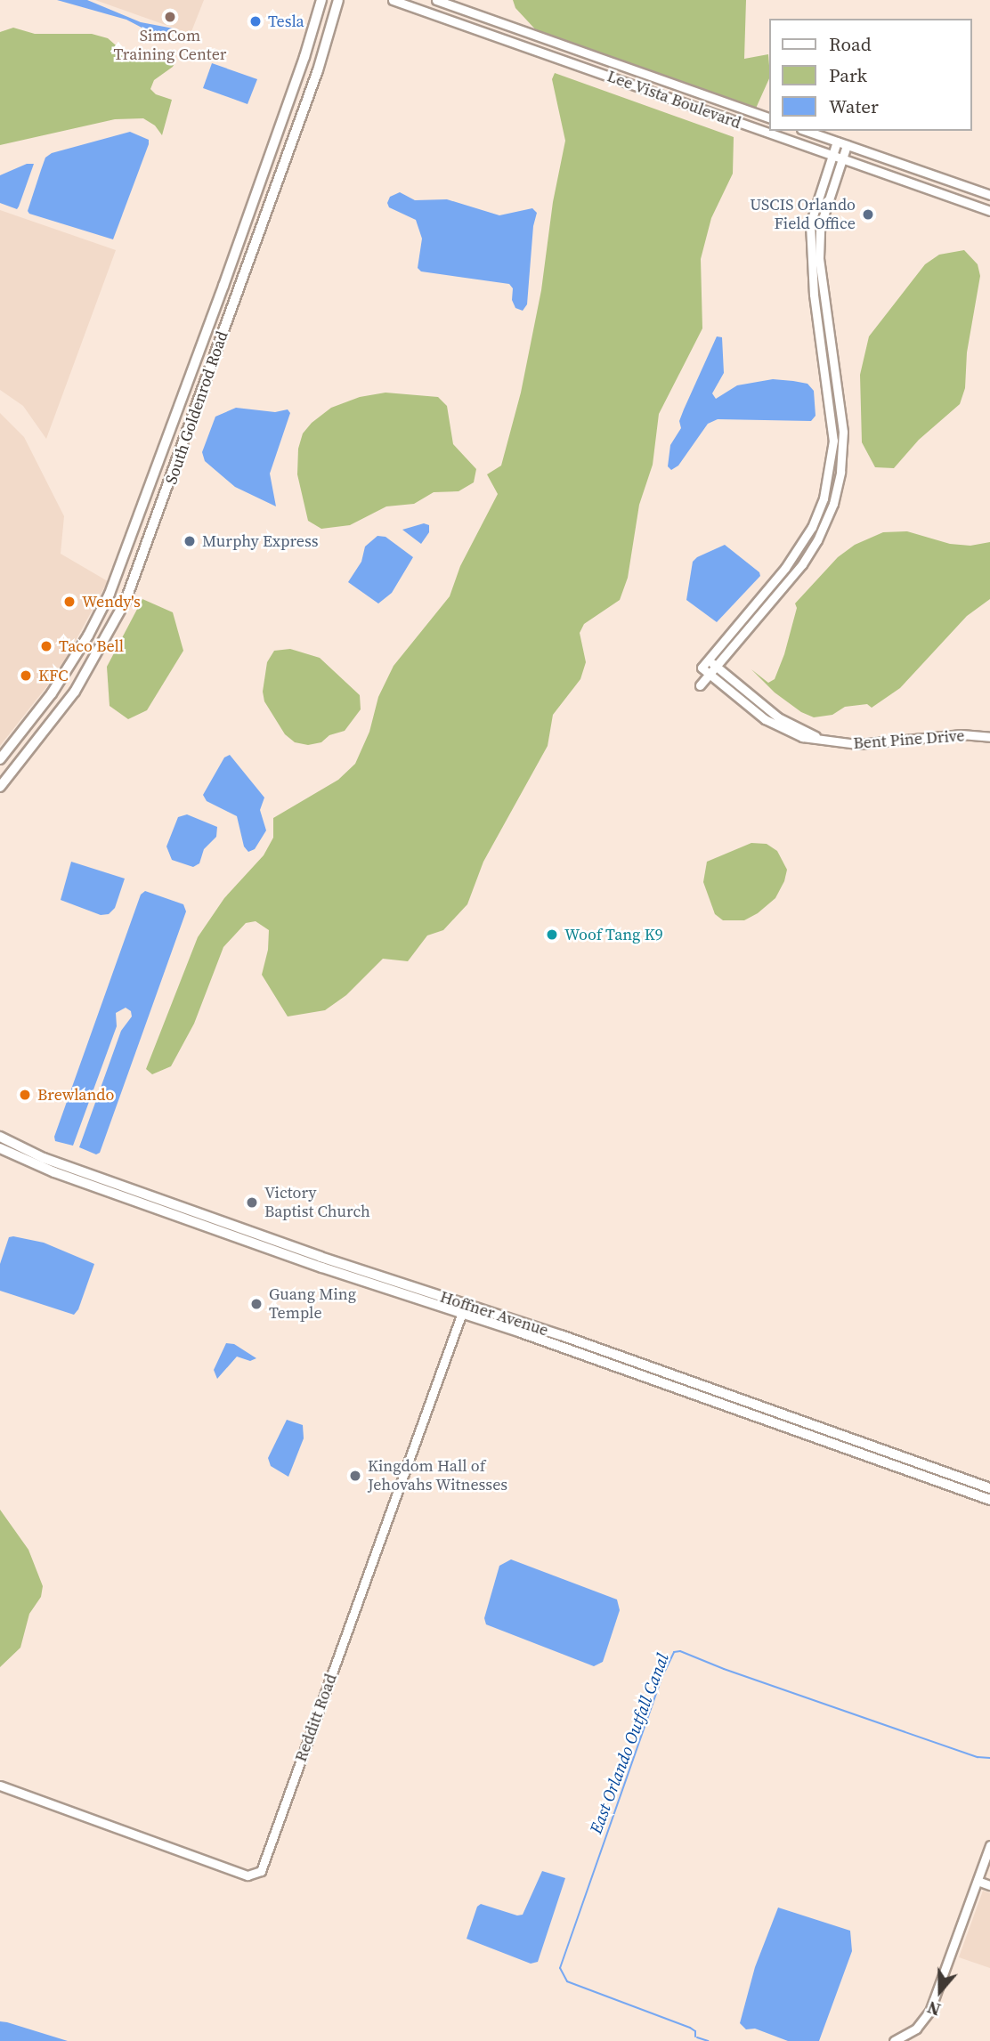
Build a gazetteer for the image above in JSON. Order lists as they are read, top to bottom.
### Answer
{
  "streets": {
    "main road": ["South Goldenrod Road", "Hoffner Avenue"],
    "street": ["Lee Vista Boulevard", "Bent Pine Drive", "Redditt Road"]
  },
  "crossings": [
    ["Hoffner Avenue", "Redditt Road"]
  ],
  "water": ["East Orlando Outfall Canal"],
  "places": [
    "SimCom Training Center",
    "Tesla",
    "USCIS Orlando Field Office",
    "Murphy Express",
    "Wendy's",
    "Taco Bell",
    "KFC",
    "Woof Tang K9",
    "Brewlando",
    "Victory Baptist Church",
    "Guang Ming Temple",
    "Kingdom Hall of Jehovahs Witnesses"
  ],
  "legend": ["Road", "Park", "Water"],
  "north": "bottom"
}
